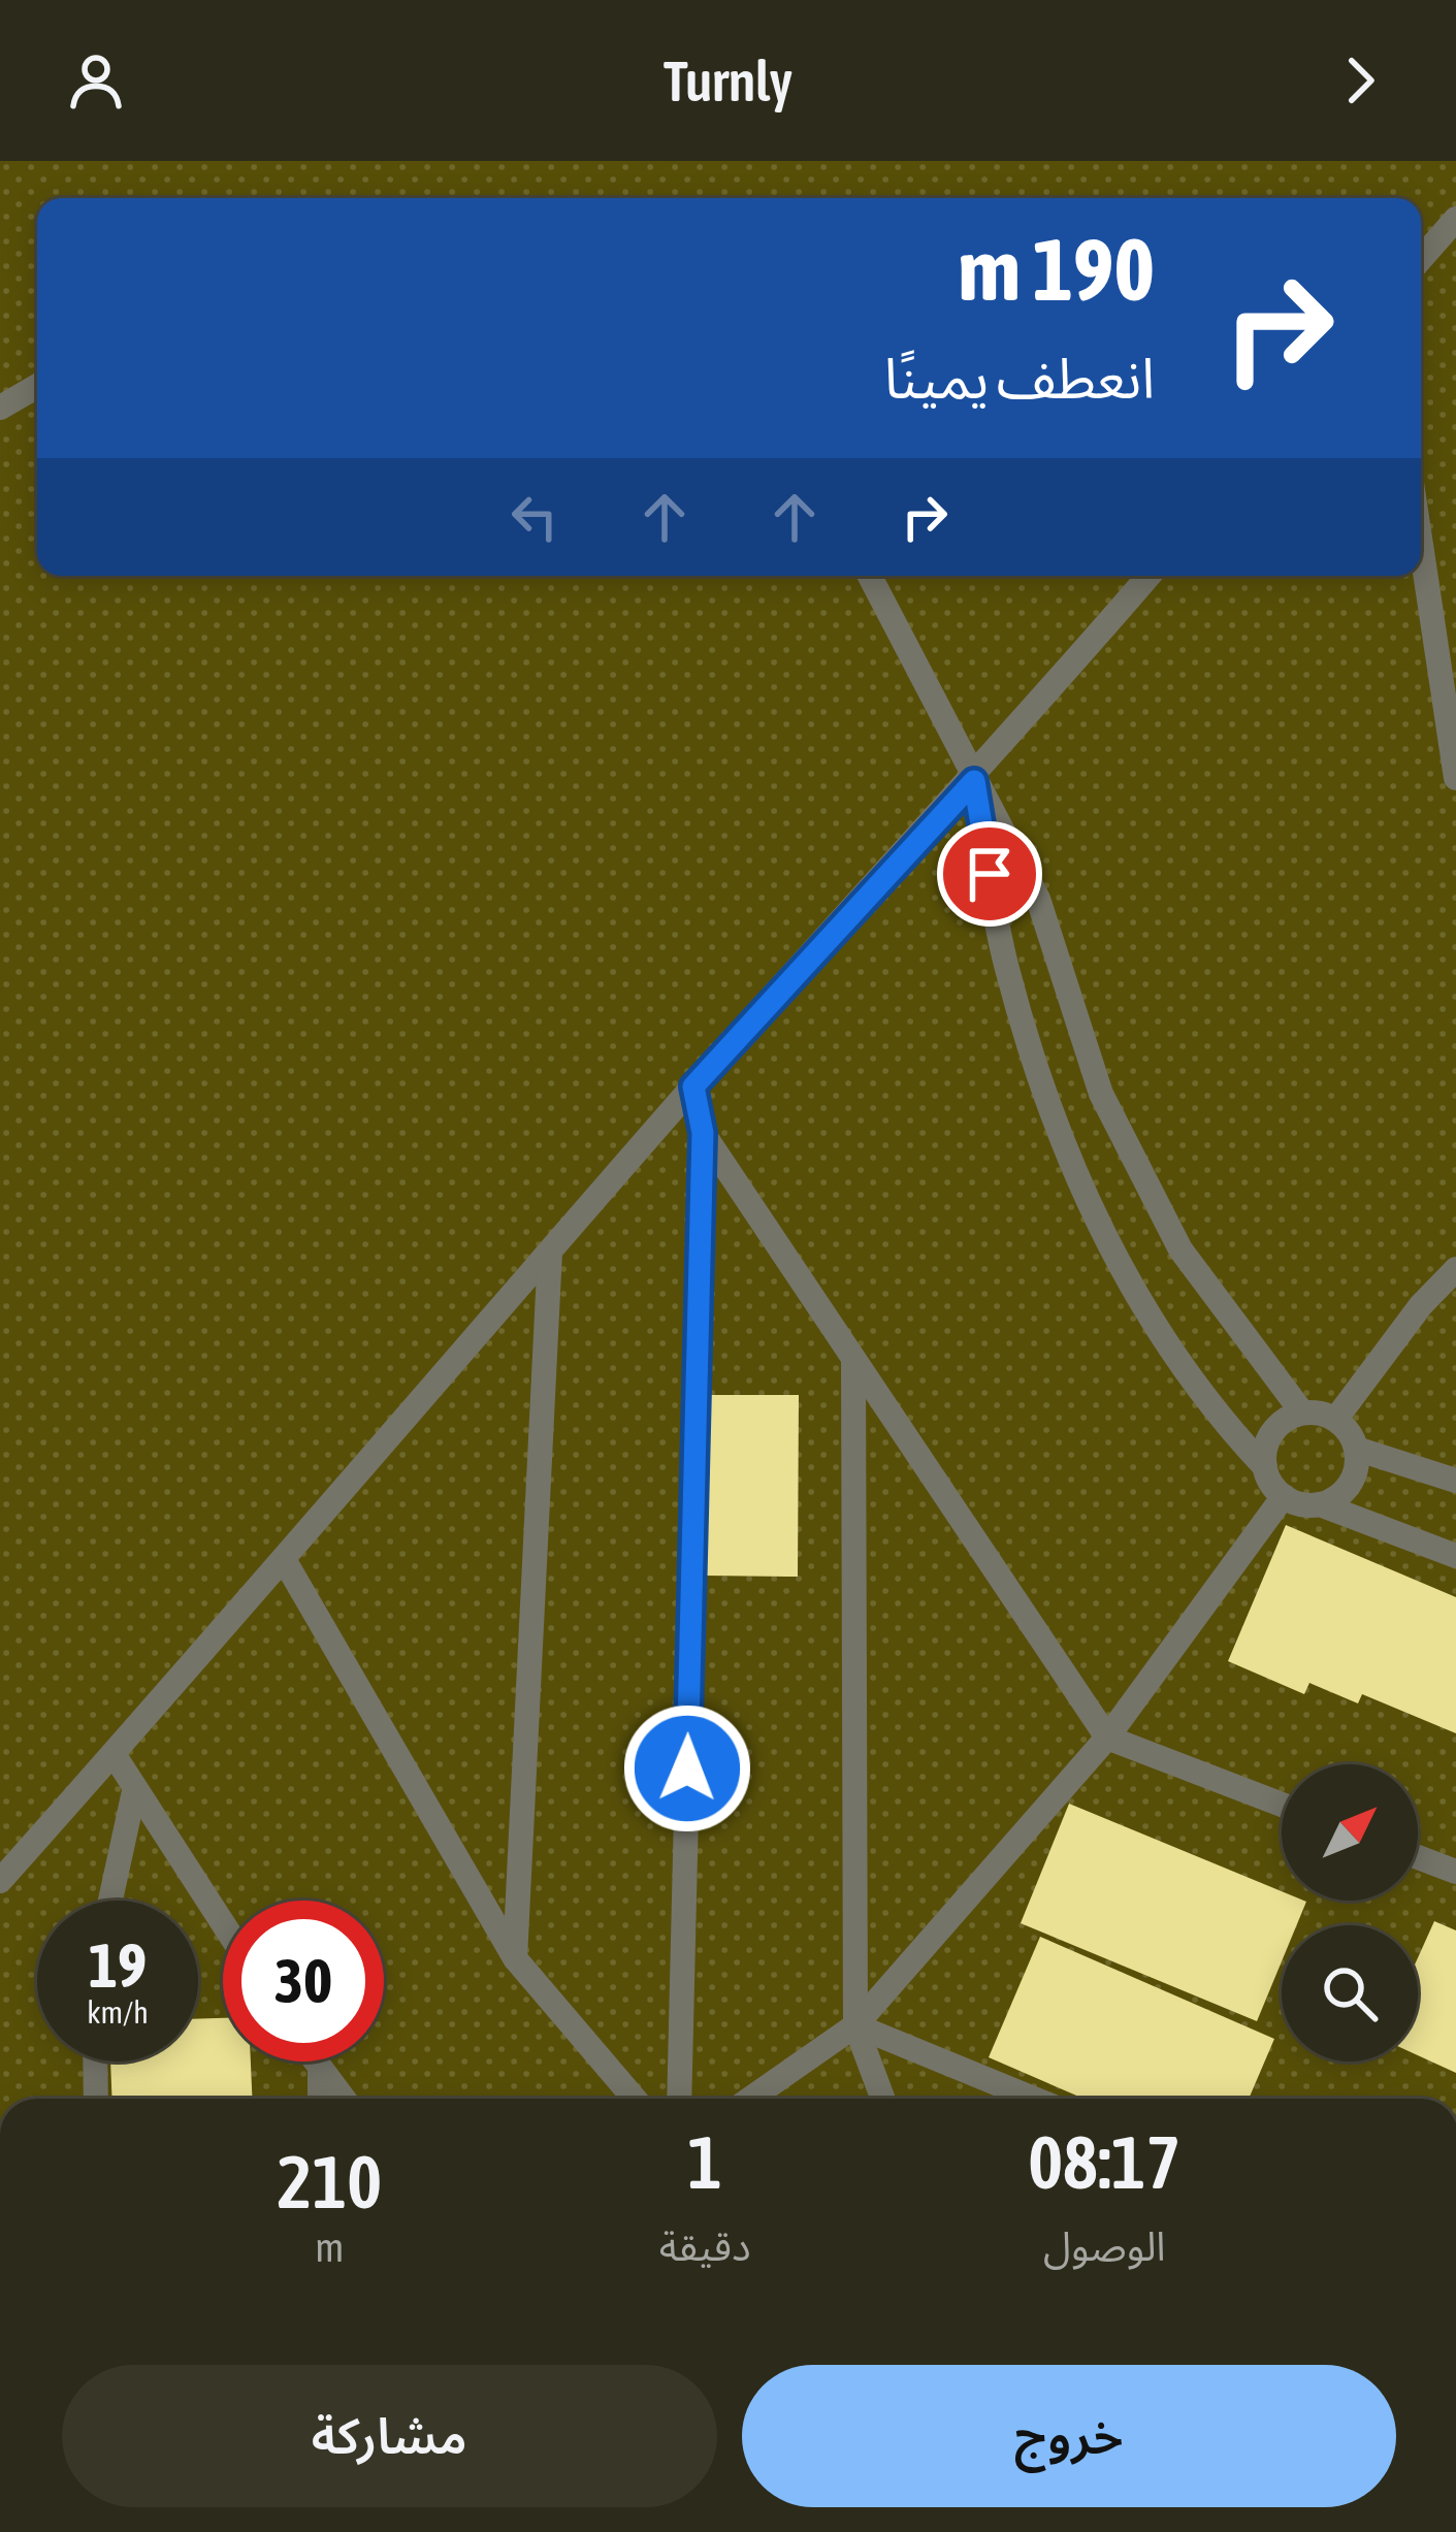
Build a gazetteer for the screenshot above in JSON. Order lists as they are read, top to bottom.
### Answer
{
  "north": "top right",
  "page": {
    "header": "Turnly",
    "turn": ["190 m", "انعطف يمينًا"],
    "speed": "19 km/h",
    "limit": "30",
    "eta": [
      "08:17",
      "الوصول",
      "1",
      "دقيقة",
      "210",
      "m"
    ],
    "buttons": ["خروج", "مشاركة"]
  }
}
